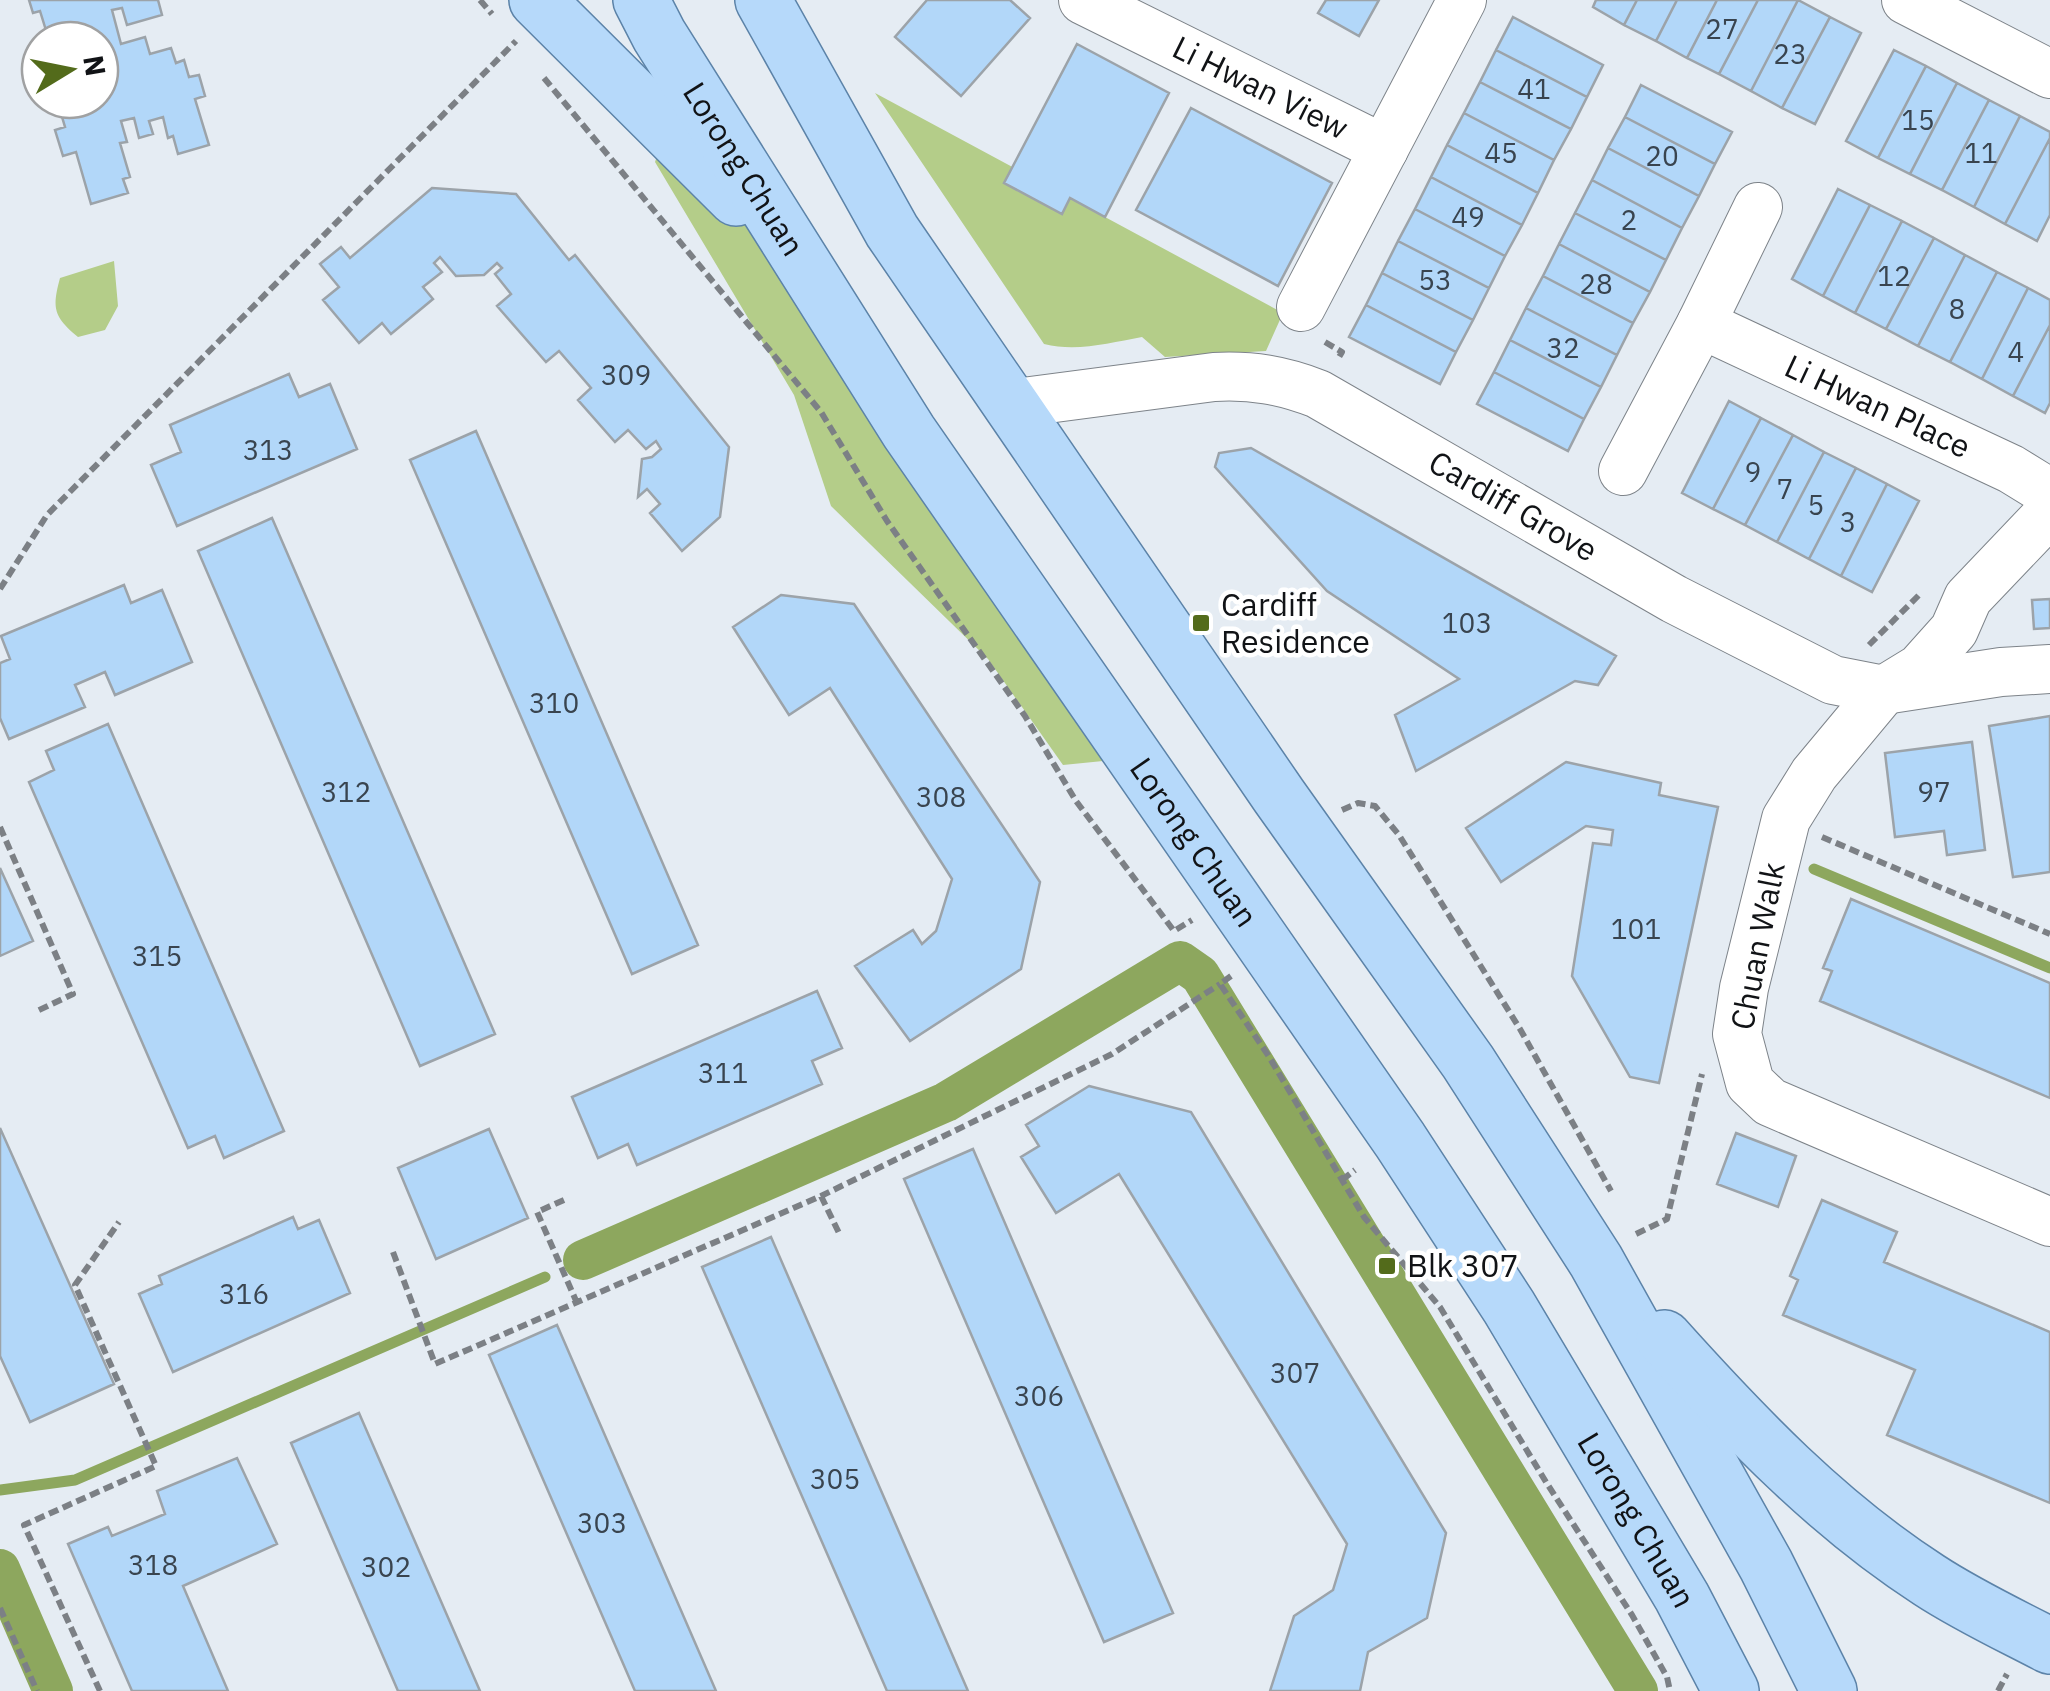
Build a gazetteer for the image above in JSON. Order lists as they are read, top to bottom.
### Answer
{
  "streets": {
    "main road": ["Lorong Chuan"],
    "street": [
      "Li Hwan View",
      "Li Hwan Place",
      "Cardiff Grove",
      "Chuan Walk"
    ]
  },
  "crossings": [
    ["Cardiff Grove", "Chuan Walk"]
  ],
  "places": {
    "transit": ["Cardiff Residence", "Blk 307"]
  },
  "house_numbers": [
    "27",
    "23",
    "41",
    "15",
    "45",
    "11",
    "20",
    "49",
    "2",
    "12",
    "53",
    "28",
    "8",
    "32",
    "4",
    "309",
    "313",
    "9",
    "7",
    "5",
    "3",
    "103",
    "310",
    "312",
    "97",
    "308",
    "101",
    "315",
    "311",
    "316",
    "307",
    "306",
    "305",
    "303",
    "318",
    "302"
  ],
  "north": "right"
}
